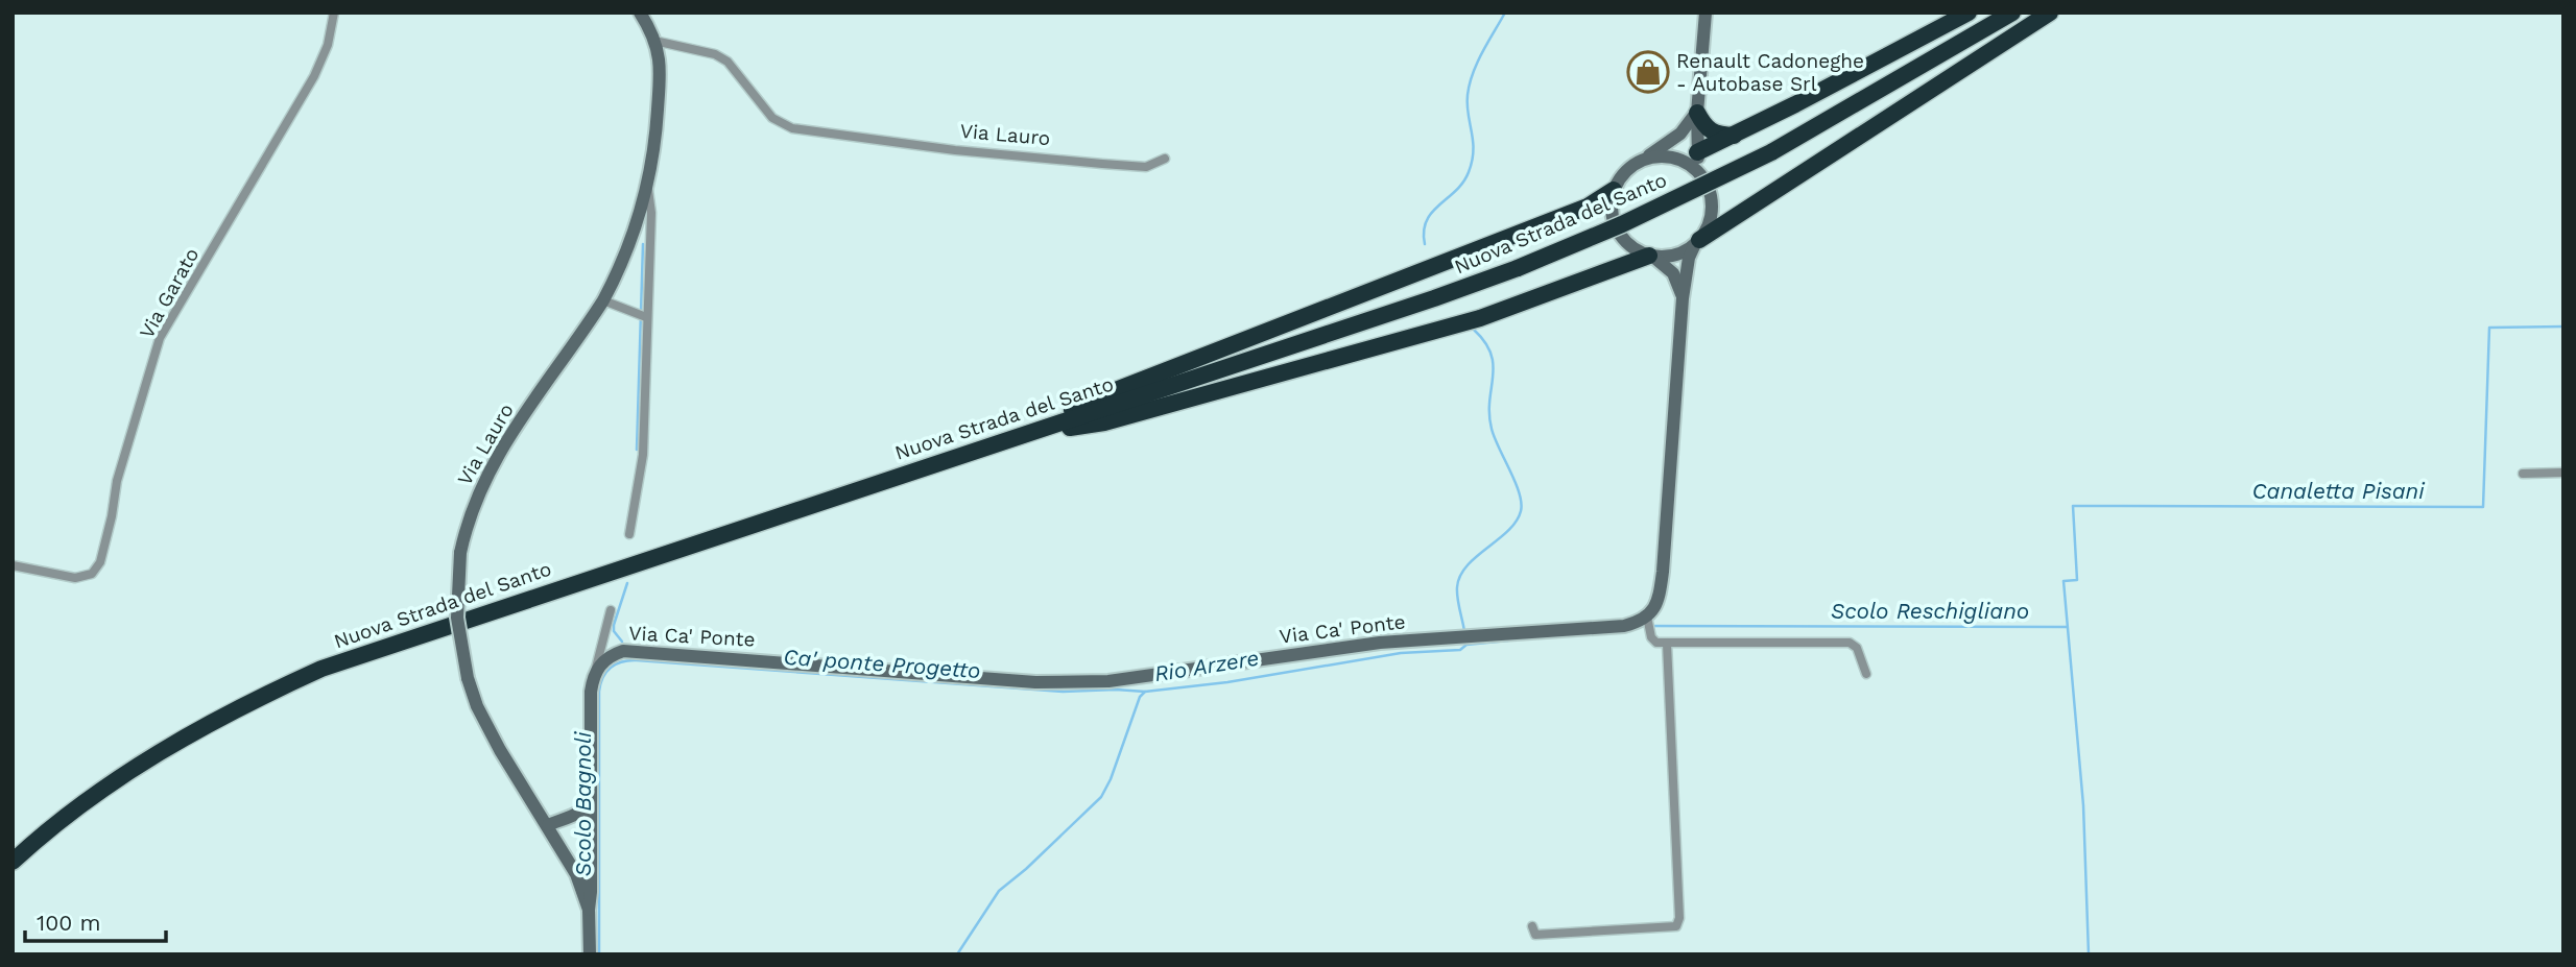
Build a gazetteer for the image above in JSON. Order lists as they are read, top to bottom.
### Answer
{
  "streets": {
    "highway": ["Nuova Strada del Santo"],
    "street": ["Via Lauro", "Via Garato", "Via Ca' Ponte"]
  },
  "water": [
    "Canaletta Pisani",
    "Scolo Reschigliano",
    "Ca' ponte Progetto",
    "Rio Arzere",
    "Scolo Bagnoli"
  ],
  "places": {
    "shop": ["Renault Cadoneghe - Autobase Srl"]
  },
  "scale_bar": "100 m"
}
